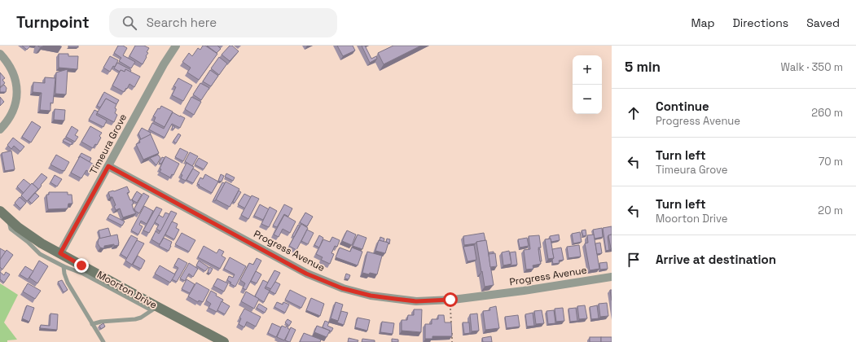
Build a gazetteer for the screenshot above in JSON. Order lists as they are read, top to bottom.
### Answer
{
  "streets": {
    "street": ["Timeura Grove", "Progress Avenue", "Moorton Drive"]
  },
  "crossings": [
    ["Timeura Grove", "Progress Avenue"],
    ["Timeura Grove", "Moorton Drive"]
  ],
  "page": {
    "header": "Turnpoint",
    "search": "Search here",
    "nav": ["Map", "Directions", "Saved"],
    "heading": ["5 min", "Walk · 350 m"],
    "map_buttons": ["+", "−"],
    "list": [
      ["Continue", "Progress Avenue", "260 m"],
      ["Turn left", "Timeura Grove", "70 m"],
      ["Turn left", "Moorton Drive", "20 m"],
      "Arrive at destination"
    ]
  }
}
